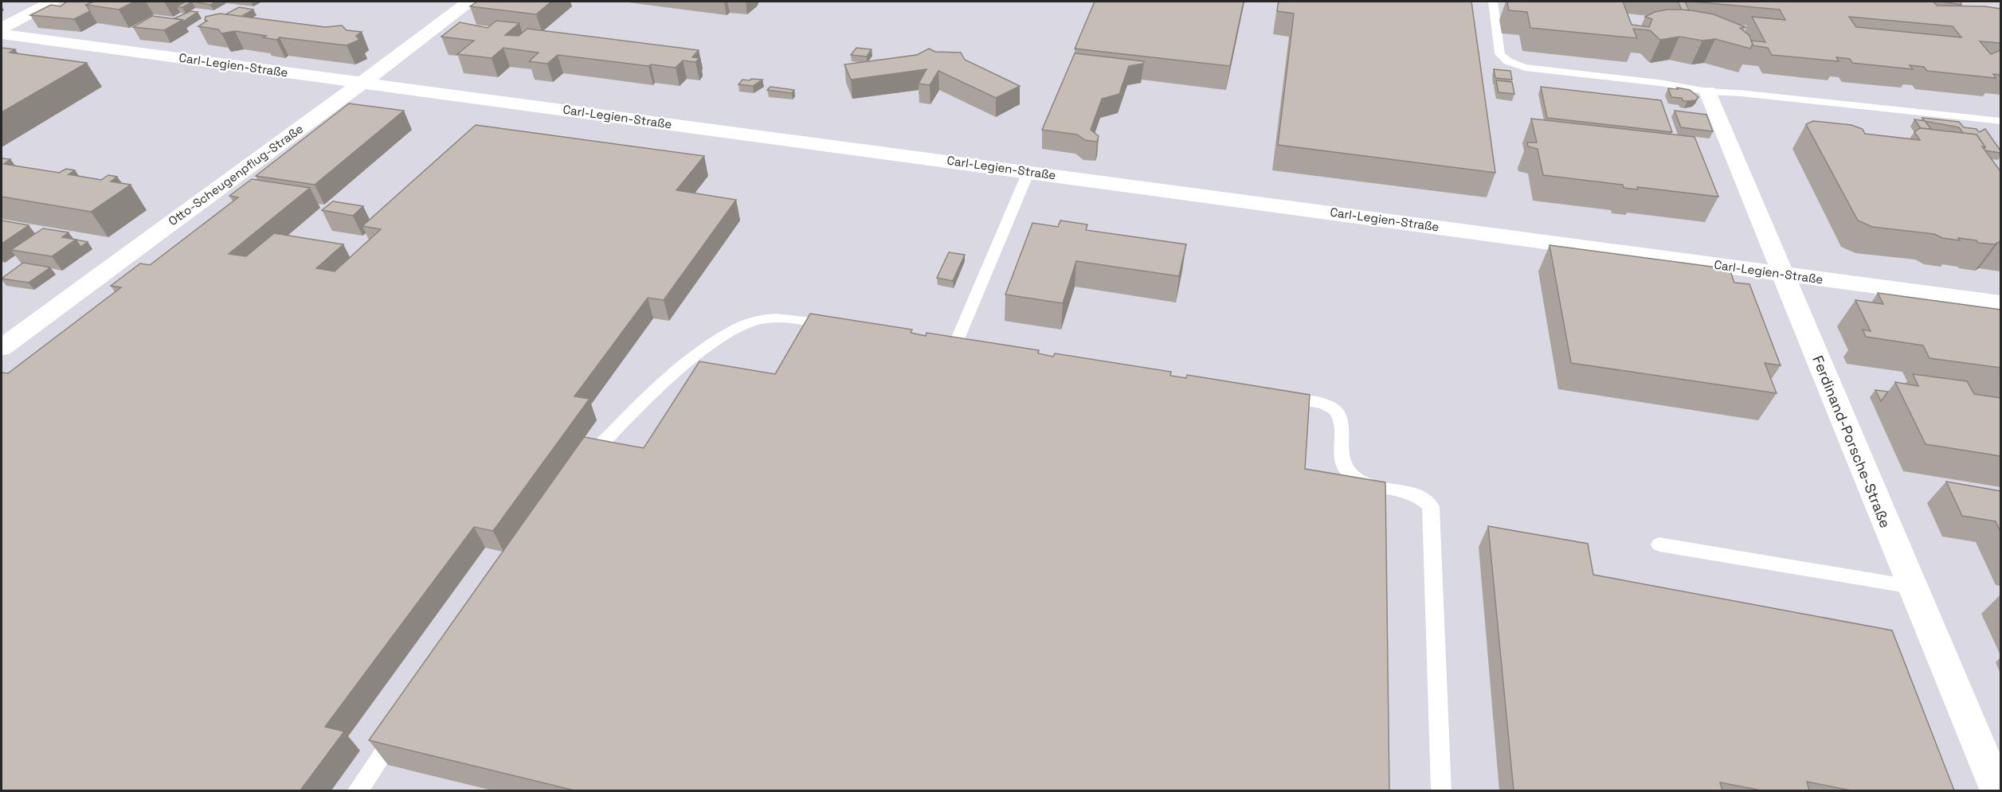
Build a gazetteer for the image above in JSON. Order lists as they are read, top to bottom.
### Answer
{
  "streets": {
    "street": ["Carl-Legien-Straße", "Otto-Scheugenpflug-Straße", "Ferdinand-Porsche-Straße"]
  },
  "crossings": [
    ["Carl-Legien-Straße", "Otto-Scheugenpflug-Straße"],
    ["Carl-Legien-Straße", "Ferdinand-Porsche-Straße"]
  ]
}
